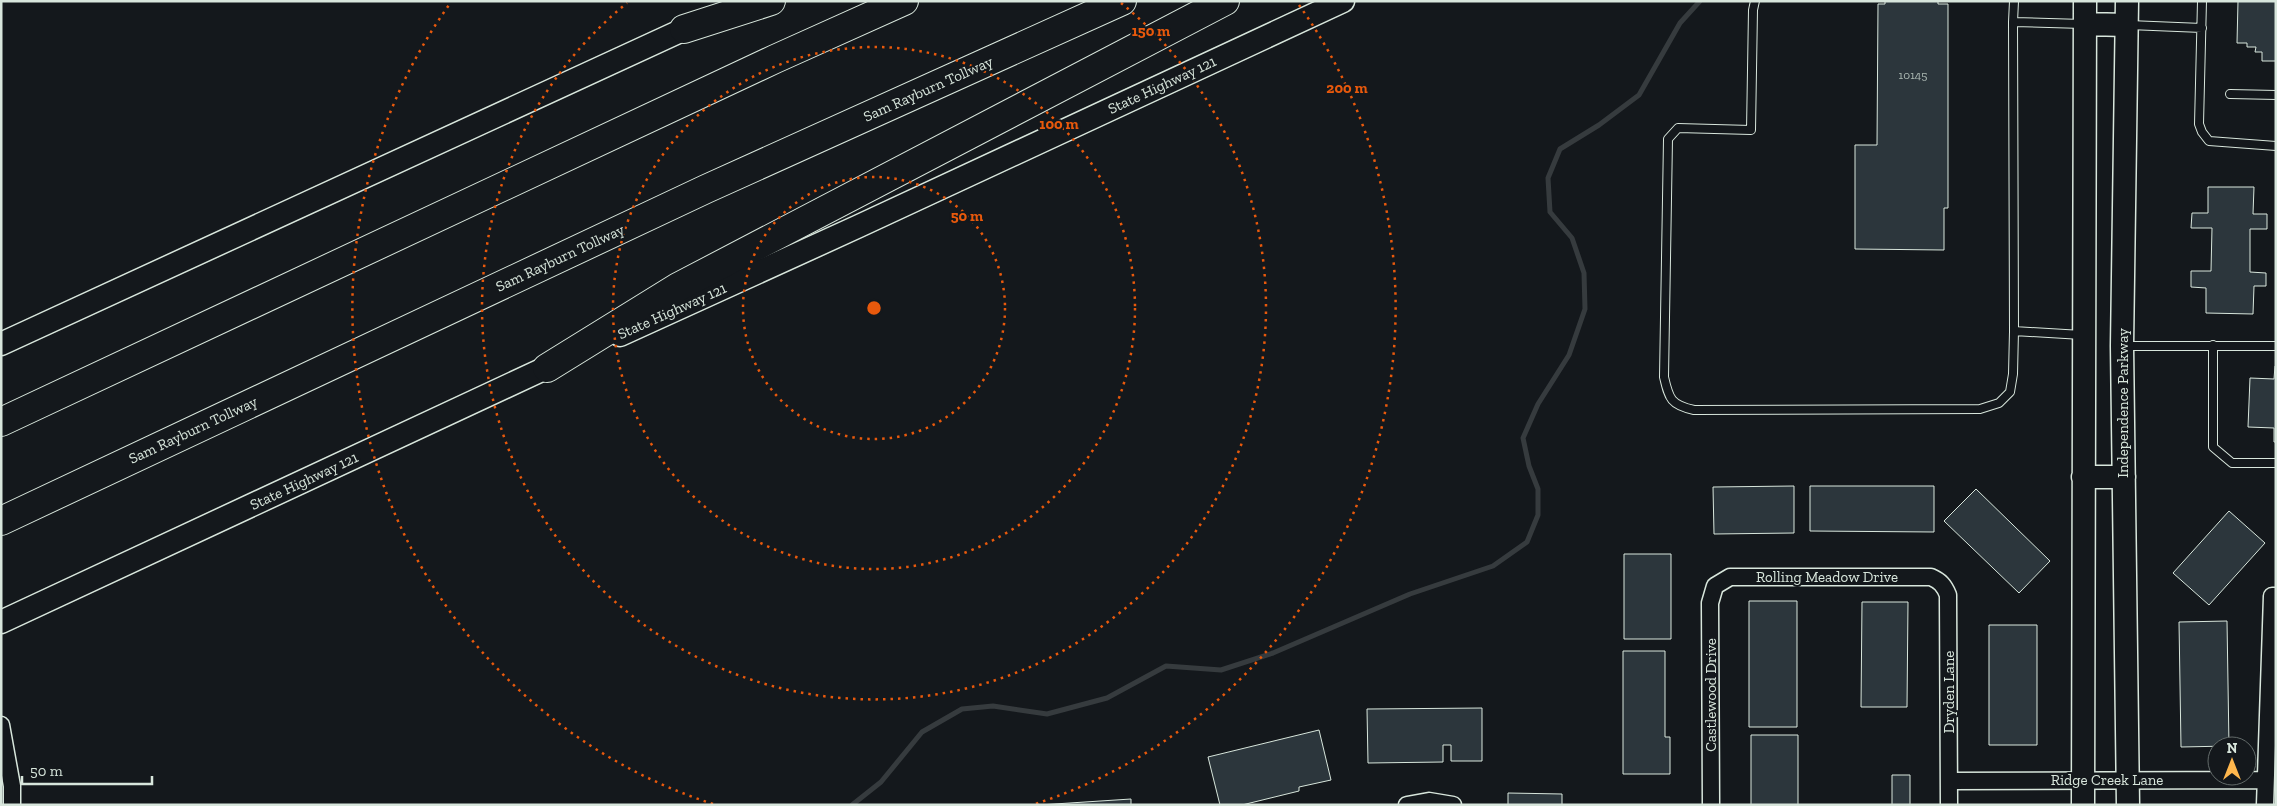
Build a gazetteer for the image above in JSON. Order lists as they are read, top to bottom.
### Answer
{
  "streets": {
    "highway": ["Sam Rayburn Tollway"],
    "main road": ["State Highway 121", "Independence Parkway"],
    "street": [
      "Rolling Meadow Drive",
      "Dryden Lane",
      "Castlewood Drive",
      "Ridge Creek Lane"
    ]
  },
  "crossings": [
    ["Independence Parkway", "Ridge Creek Lane"],
    ["Rolling Meadow Drive", "Dryden Lane"],
    ["Rolling Meadow Drive", "Castlewood Drive"],
    ["Dryden Lane", "Ridge Creek Lane"]
  ],
  "house_numbers": ["10145"],
  "scale_bar": "50 m",
  "north": "top",
  "rings": [
    "150 m",
    "200 m",
    "100 m",
    "50 m"
  ]
}
